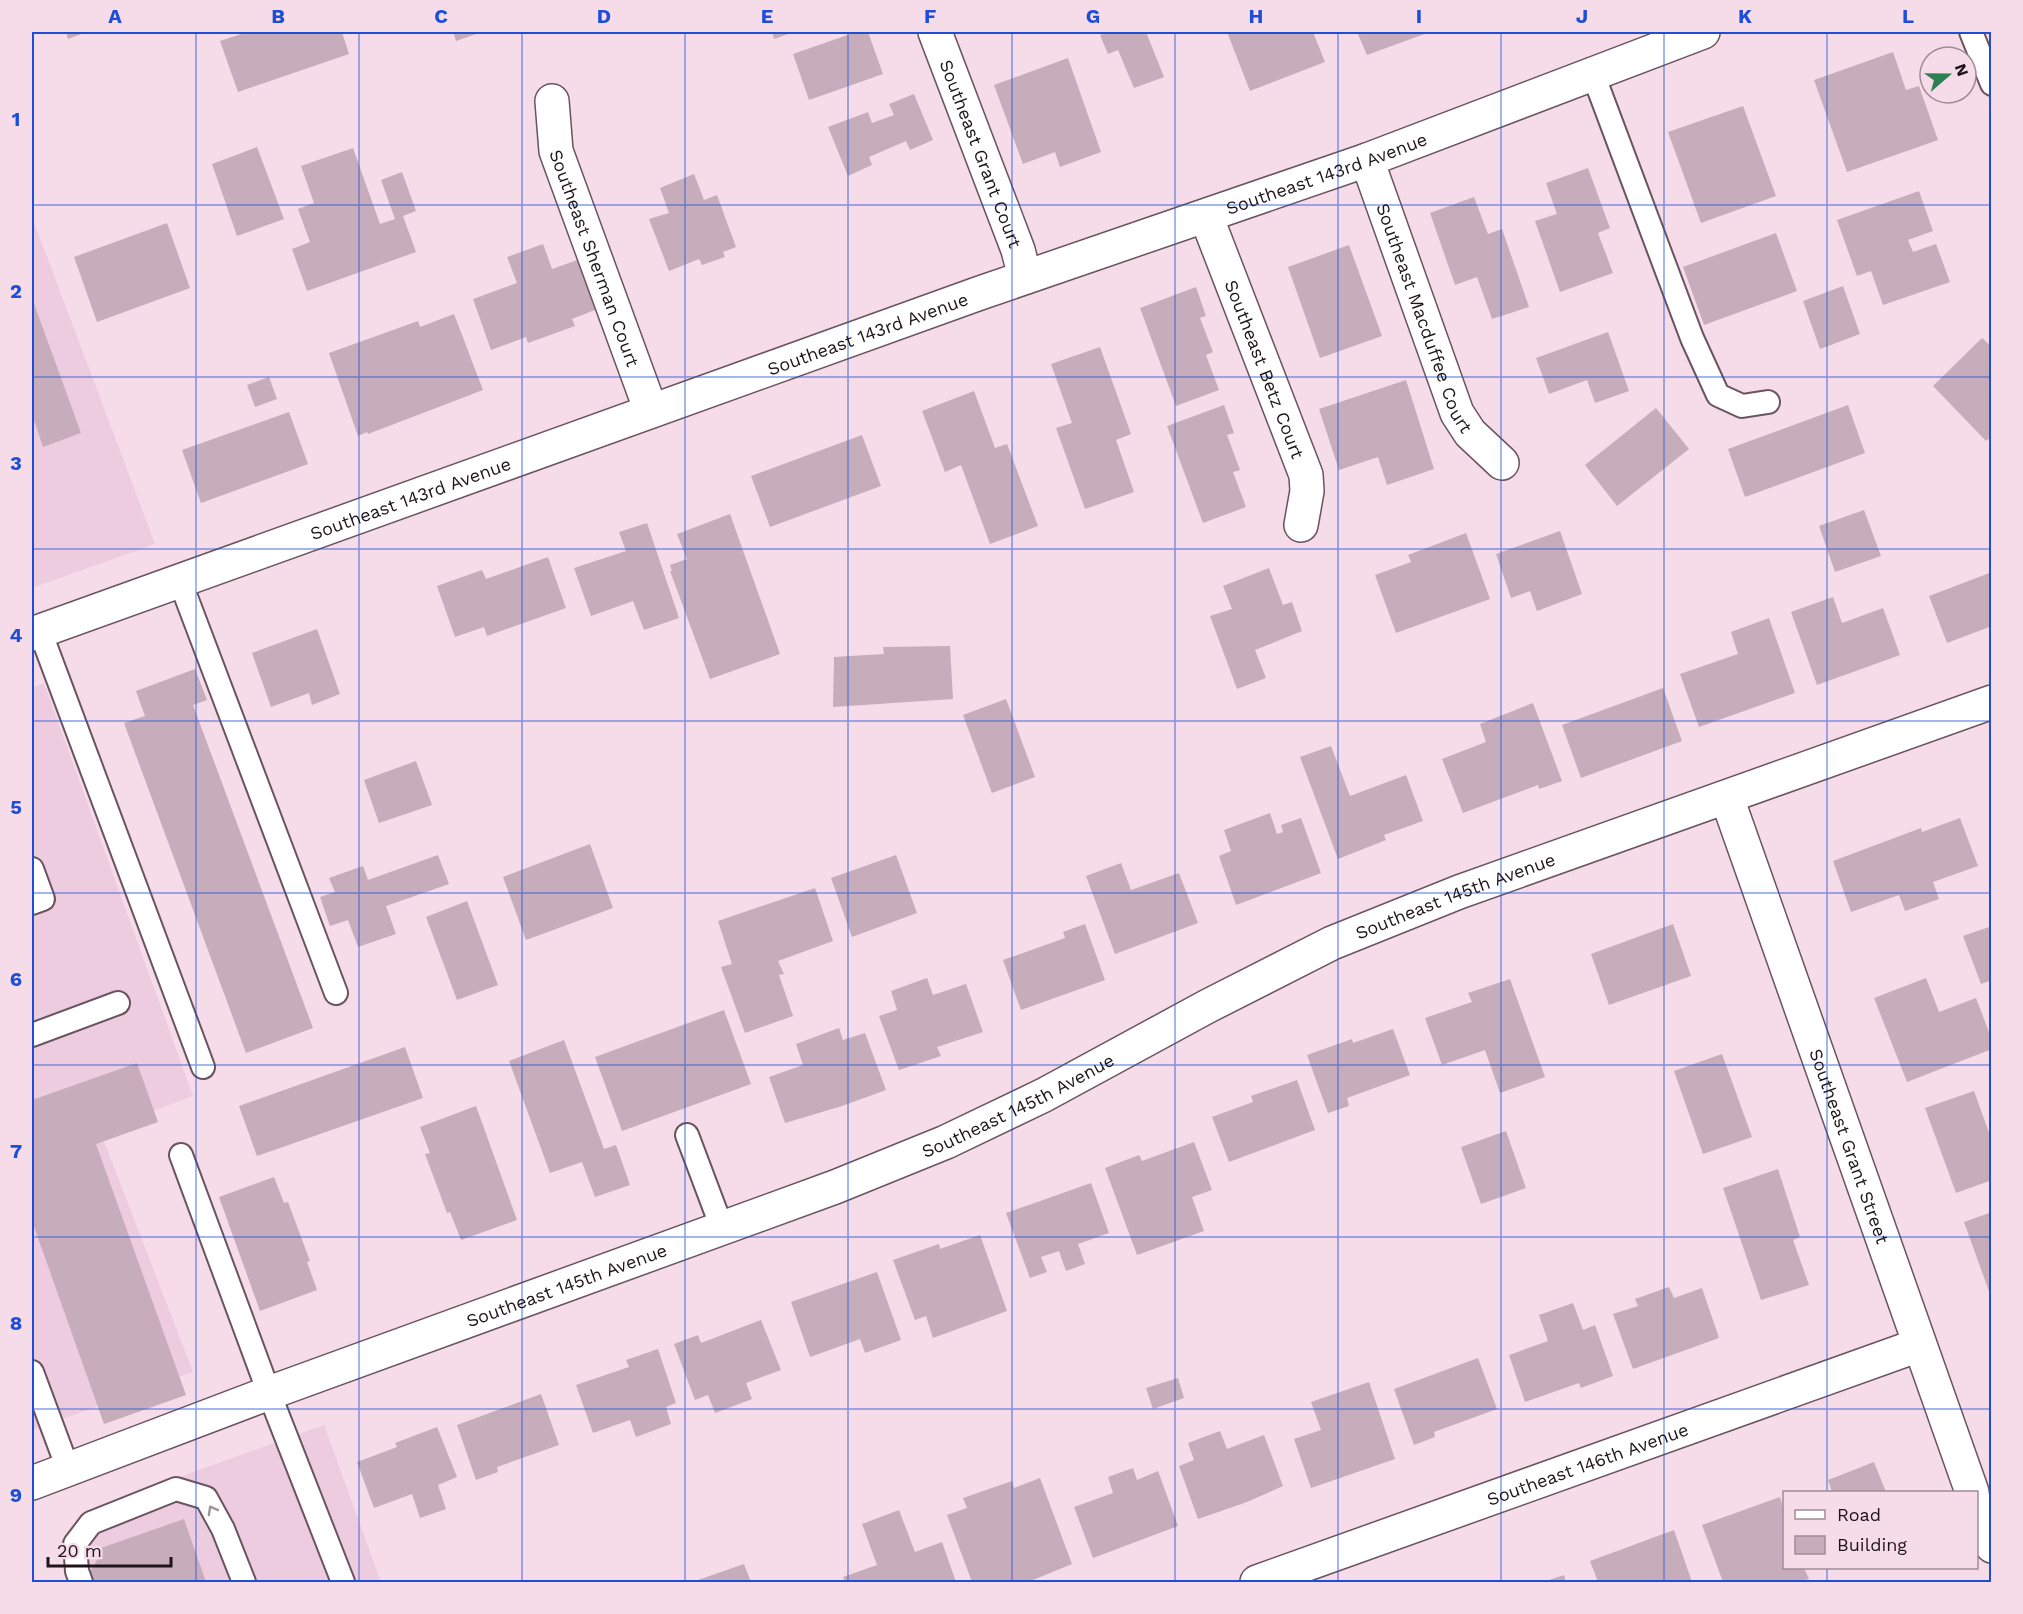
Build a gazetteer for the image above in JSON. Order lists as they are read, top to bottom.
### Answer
{
  "streets": {
    "street": [
      "Southeast Grant Court",
      "Southeast 143rd Avenue",
      "Southeast Sherman Court",
      "Southeast Macduffee Court",
      "Southeast Betz Court",
      "Southeast 145th Avenue",
      "Southeast Grant Street",
      "Southeast 146th Avenue"
    ]
  },
  "crossings": [
    ["Southeast Grant Court", "Southeast 143rd Avenue"],
    ["Southeast 143rd Avenue", "Southeast Sherman Court"],
    ["Southeast 143rd Avenue", "Southeast Macduffee Court"],
    ["Southeast 143rd Avenue", "Southeast Betz Court"],
    ["Southeast 145th Avenue", "Southeast Grant Street"],
    ["Southeast Grant Street", "Southeast 146th Avenue"]
  ],
  "legend": ["Road", "Building"],
  "scale_bar": "20 m",
  "north": "right",
  "grid": {
    "columns": [
      "A",
      "B",
      "C",
      "D",
      "E",
      "F",
      "G",
      "H",
      "I",
      "J",
      "K",
      "L"
    ],
    "rows": [
      "1",
      "2",
      "3",
      "4",
      "5",
      "6",
      "7",
      "8",
      "9"
    ]
  }
}
